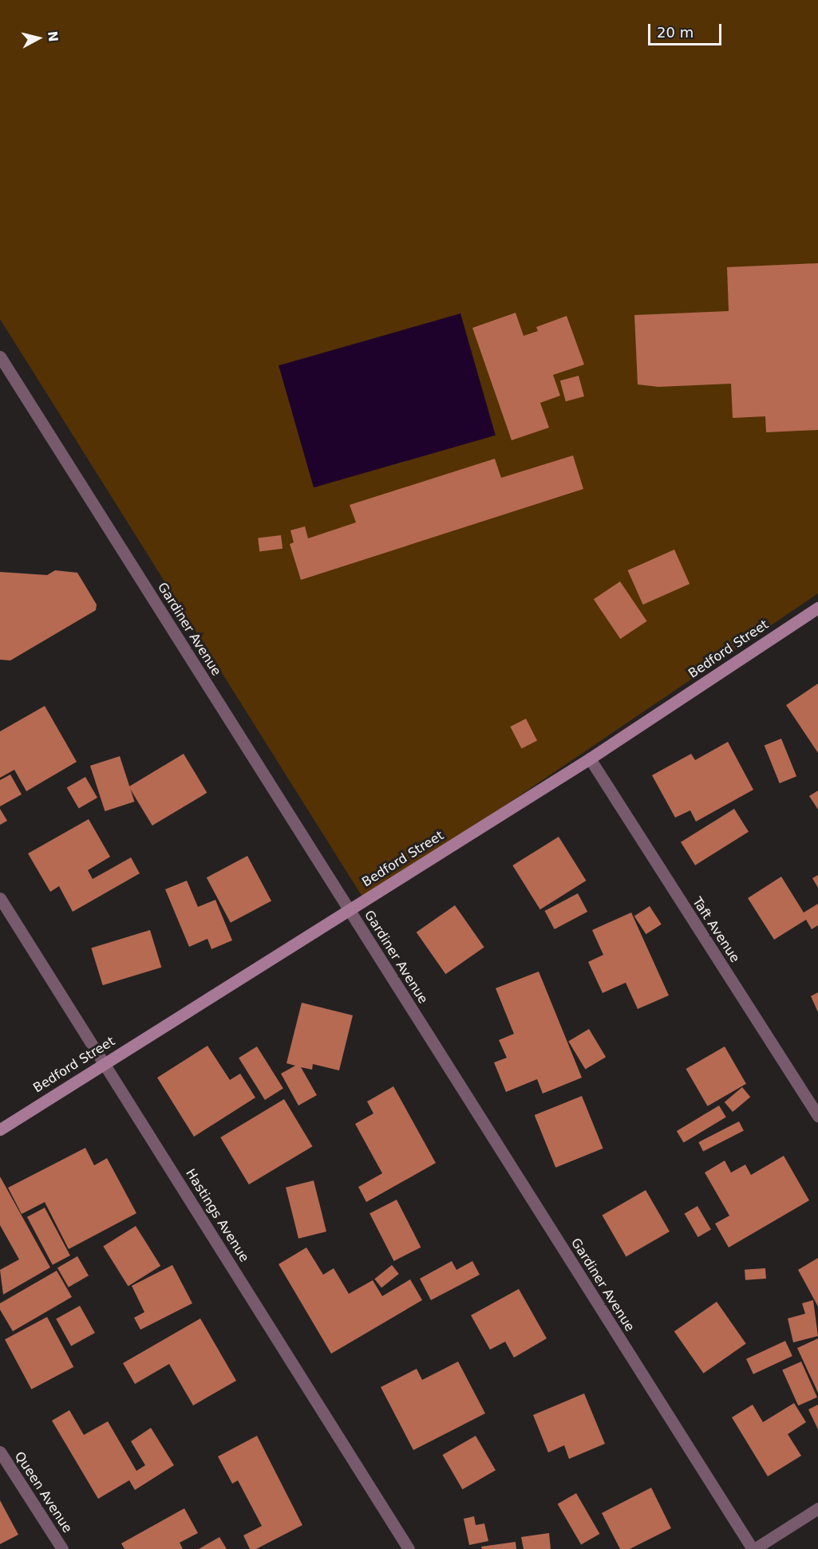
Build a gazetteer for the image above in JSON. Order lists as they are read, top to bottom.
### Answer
{
  "streets": {
    "street": [
      "Gardiner Avenue",
      "Bedford Street",
      "Taft Avenue",
      "Hastings Avenue",
      "Queen Avenue"
    ]
  },
  "crossings": [
    ["Gardiner Avenue", "Bedford Street"],
    ["Bedford Street", "Taft Avenue"],
    ["Bedford Street", "Hastings Avenue"]
  ],
  "scale_bar": "20 m",
  "north": "right"
}
